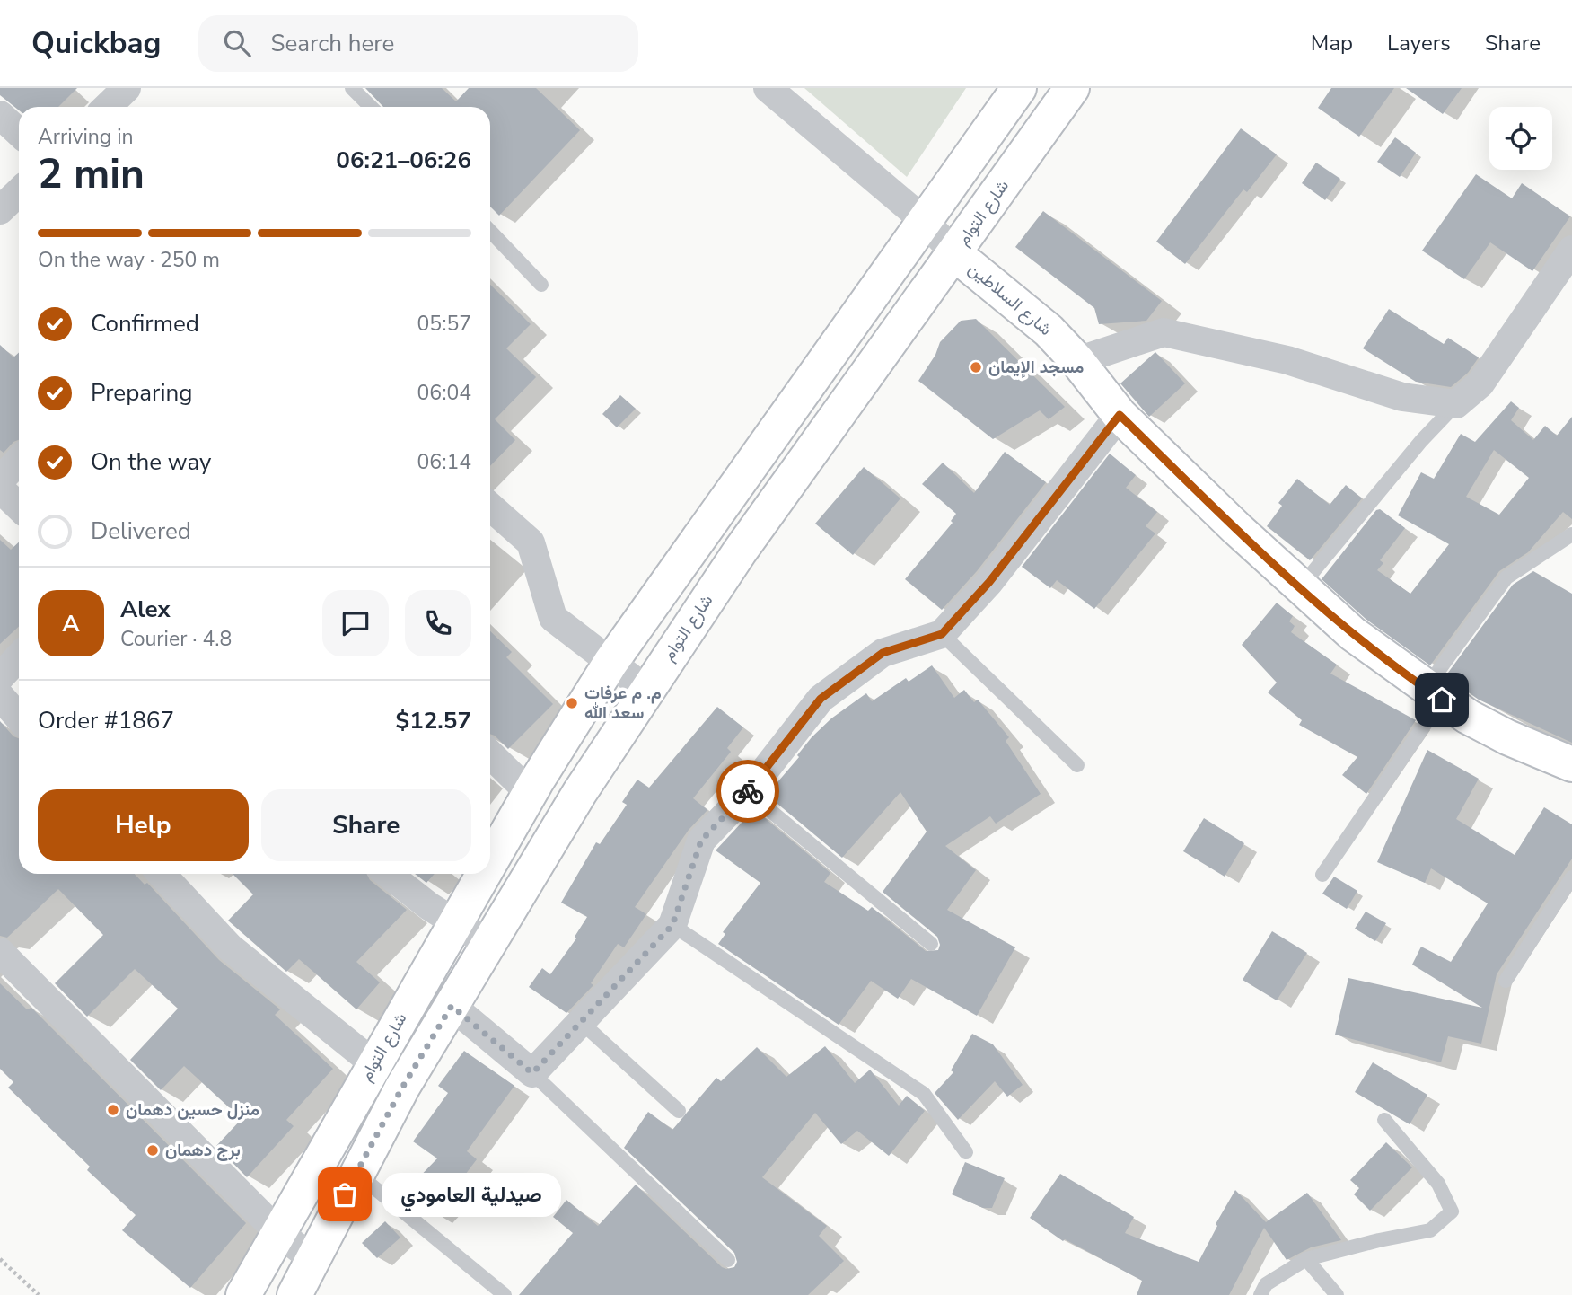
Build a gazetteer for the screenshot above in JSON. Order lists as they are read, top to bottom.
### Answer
{
  "streets": {
    "main road": ["شارع التوام", "شارع السلاطين"]
  },
  "crossings": [
    ["شارع التوام", "شارع السلاطين"]
  ],
  "places": [
    "مسجد الإيمان",
    "م. م عرفات سعد الله",
    "منزل حسين دهمان",
    "برج دهمان",
    "صيدلية العامودي"
  ],
  "page": {
    "header": "Quickbag",
    "search": "Search here",
    "nav": ["Map", "Layers", "Share"],
    "heading": ["2 min", "Arriving in", "06:21–06:26"],
    "panel": [
      "Alex",
      "Courier · 4.8",
      "Order #1867",
      "$12.57"
    ],
    "bar": "On the way · 250 m",
    "list": [
      ["Confirmed", "05:57"],
      ["Preparing", "06:04"],
      ["On the way", "06:14"],
      "Delivered"
    ],
    "round": "A",
    "buttons": ["Help", "Share"],
    "bubble": "صيدلية العامودي"
  }
}
